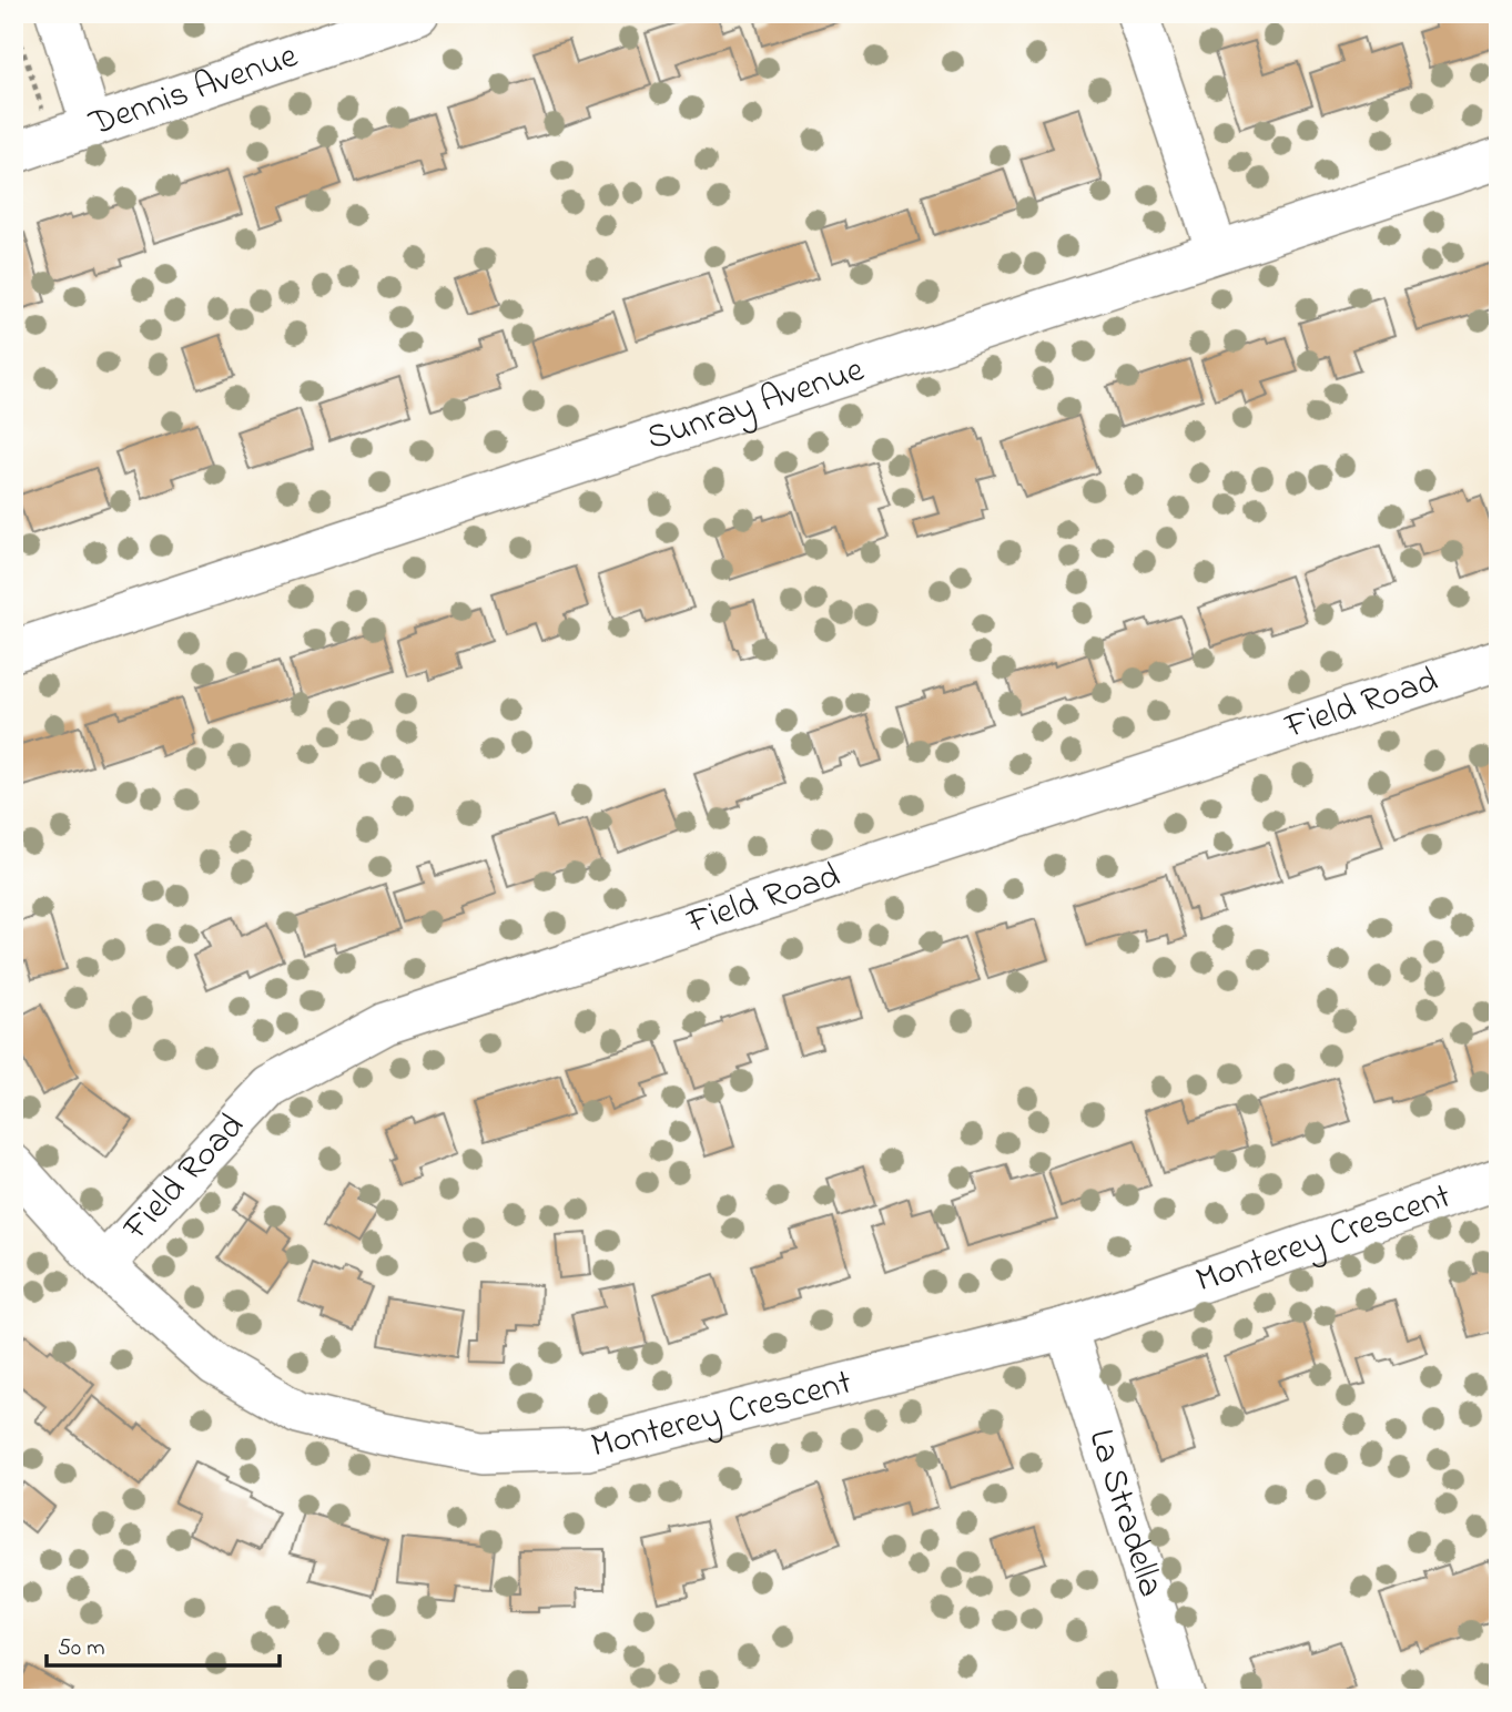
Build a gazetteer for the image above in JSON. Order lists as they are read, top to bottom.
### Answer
{
  "streets": {
    "street": [
      "Dennis Avenue",
      "Sunray Avenue",
      "Field Road",
      "Monterey Crescent",
      "La Stradella"
    ]
  },
  "crossings": [
    ["Field Road", "Monterey Crescent"],
    ["Monterey Crescent", "La Stradella"]
  ],
  "scale_bar": "50 m"
}
